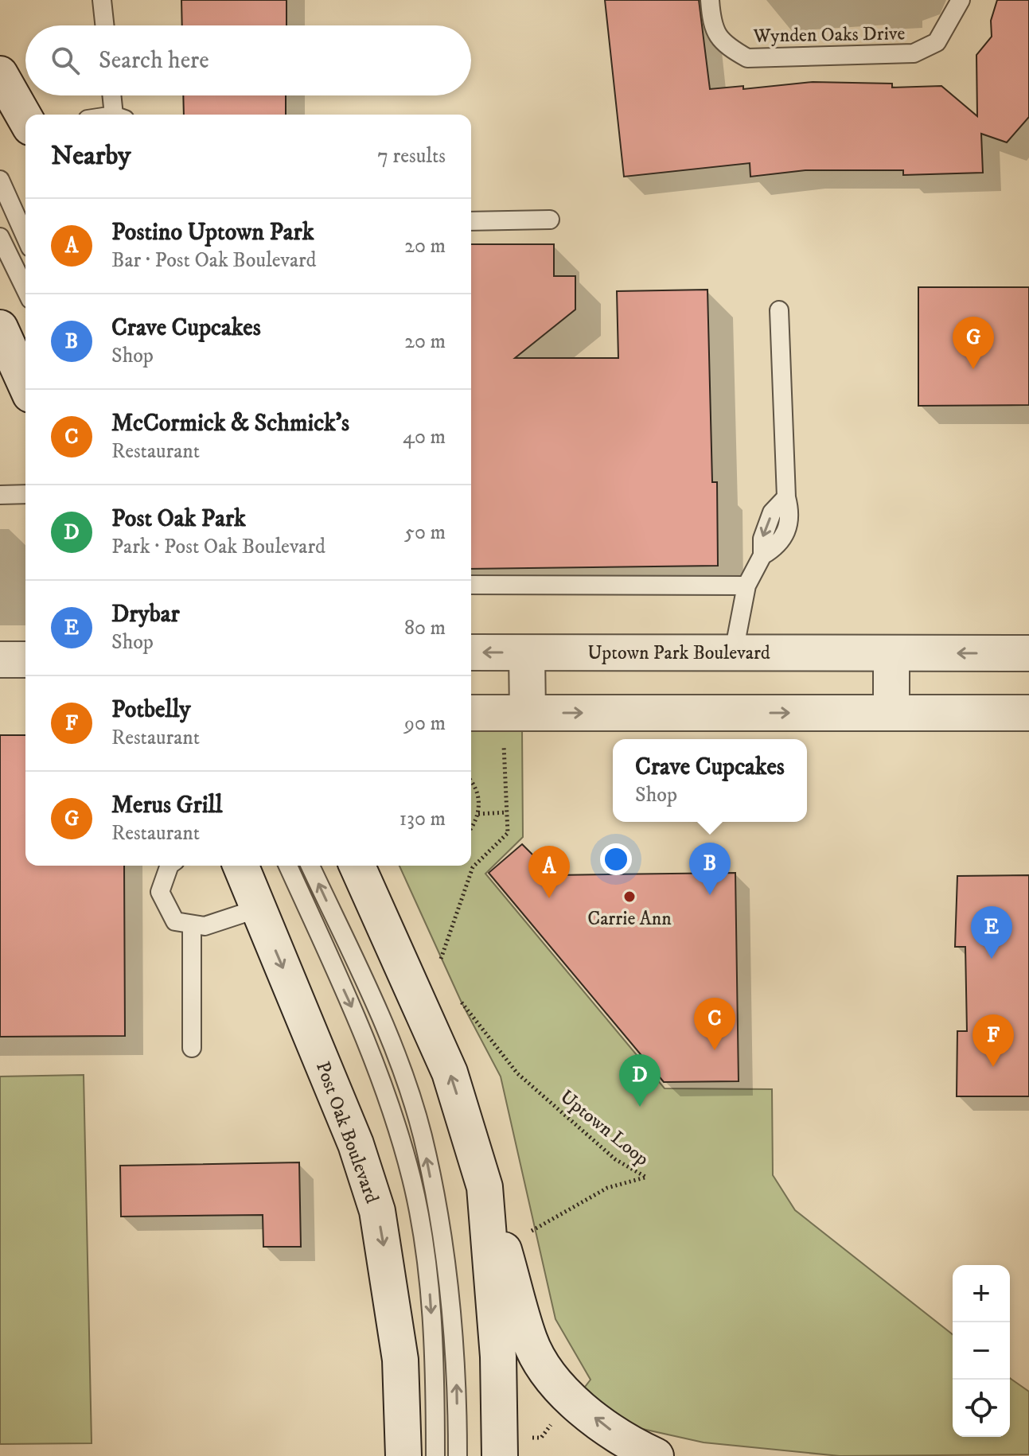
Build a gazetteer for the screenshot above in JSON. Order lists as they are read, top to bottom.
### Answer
{
  "streets": {
    "main road": ["Uptown Park Boulevard", "Post Oak Boulevard"],
    "lane": ["Wynden Oaks Drive"],
    "path": ["Uptown Loop"]
  },
  "places": ["Carrie Ann"],
  "page": {
    "search": "Search here",
    "heading": ["Nearby", "7 results"],
    "list": [
      {
        "mark": "A",
        "name": "Postino Uptown Park",
        "note": "Bar · Post Oak Boulevard",
        "value": "20 m"
      },
      {
        "mark": "B",
        "name": "Crave Cupcakes",
        "note": "Shop",
        "value": "20 m"
      },
      {
        "mark": "C",
        "name": "McCormick & Schmick's",
        "note": "Restaurant",
        "value": "40 m"
      },
      {
        "mark": "D",
        "name": "Post Oak Park",
        "note": "Park · Post Oak Boulevard",
        "value": "50 m"
      },
      {
        "mark": "E",
        "name": "Drybar",
        "note": "Shop",
        "value": "80 m"
      },
      {
        "mark": "F",
        "name": "Potbelly",
        "note": "Restaurant",
        "value": "90 m"
      },
      {
        "mark": "G",
        "name": "Merus Grill",
        "note": "Restaurant",
        "value": "130 m"
      }
    ],
    "pins": [
      "G",
      "B",
      "A",
      "E",
      "C",
      "F",
      "D"
    ],
    "popup": ["Crave Cupcakes", "Shop"],
    "map_buttons": ["+", "−"]
  }
}
